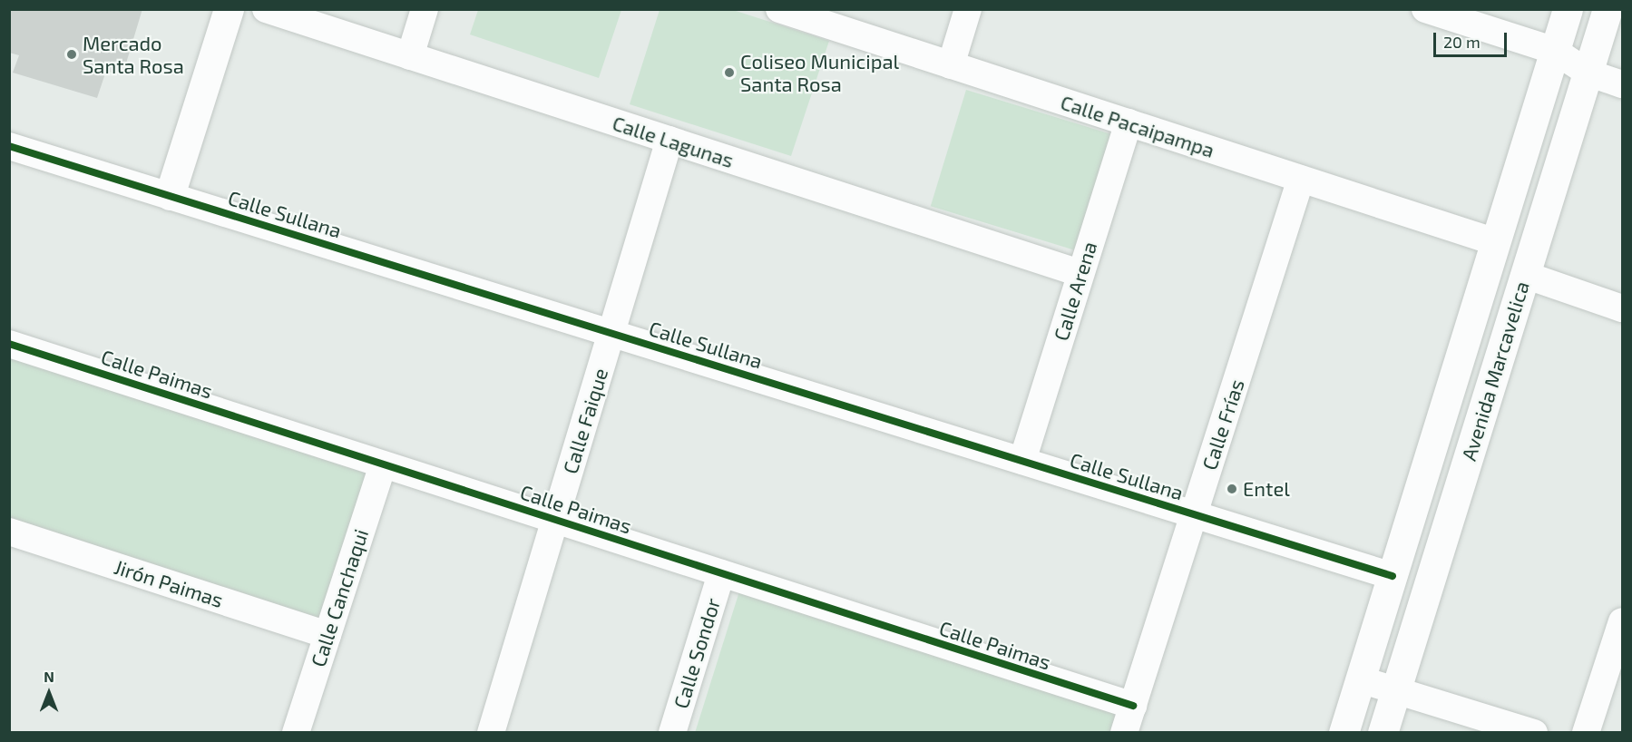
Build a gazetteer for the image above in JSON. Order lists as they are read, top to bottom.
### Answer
{
  "streets": {
    "street": [
      "Calle Pacaipampa",
      "Calle Lagunas",
      "Calle Sullana",
      "Calle Arena",
      "Avenida Marcavelica",
      "Calle Paimas",
      "Calle Faique",
      "Calle Frías",
      "Jirón Paimas",
      "Calle Canchaqui",
      "Calle Sondor"
    ]
  },
  "crossings": [
    ["Calle Pacaipampa", "Calle Arena"],
    ["Calle Pacaipampa", "Avenida Marcavelica"],
    ["Calle Pacaipampa", "Calle Frías"],
    ["Calle Lagunas", "Calle Arena"],
    ["Calle Lagunas", "Calle Faique"],
    ["Calle Sullana", "Calle Arena"],
    ["Calle Sullana", "Avenida Marcavelica"],
    ["Calle Sullana", "Calle Faique"],
    ["Calle Sullana", "Calle Frías"],
    ["Calle Paimas", "Calle Faique"],
    ["Calle Paimas", "Calle Frías"],
    ["Calle Paimas", "Calle Canchaqui"],
    ["Calle Paimas", "Calle Sondor"],
    ["Jirón Paimas", "Calle Canchaqui"]
  ],
  "places": ["Mercado Santa Rosa", "Coliseo Municipal Santa Rosa", "Entel"],
  "scale_bar": "20 m",
  "north": "top"
}
